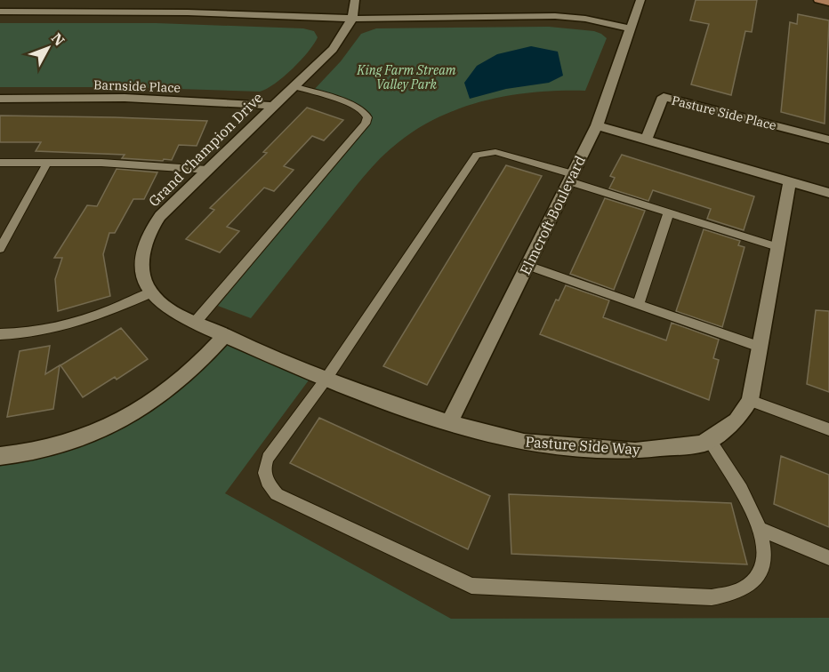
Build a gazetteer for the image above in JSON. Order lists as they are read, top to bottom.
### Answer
{
  "streets": {
    "street": [
      "Barnside Place",
      "Pasture Side Place",
      "Grand Champion Drive",
      "Elmcroft Boulevard",
      "Pasture Side Way"
    ]
  },
  "crossings": [
    ["Barnside Place", "Grand Champion Drive"],
    ["Elmcroft Boulevard", "Pasture Side Way"]
  ],
  "parks": ["King Farm Stream Valley Park"],
  "north": "top right"
}
